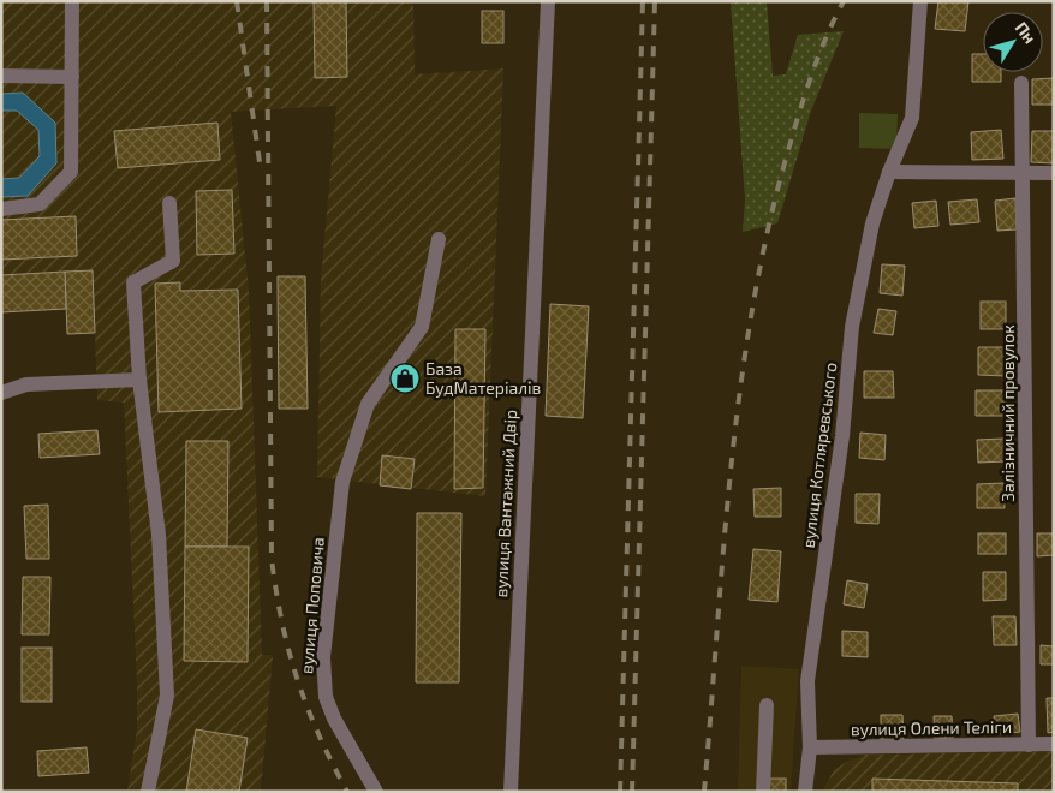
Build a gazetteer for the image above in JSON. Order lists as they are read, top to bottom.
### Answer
{
  "streets": {
    "street": [
      "Залізничний провулок",
      "вулиця Котляревського",
      "вулиця Вантажний Двір",
      "вулиця Поповича",
      "вулиця Олени Теліги"
    ]
  },
  "crossings": [
    ["Залізничний провулок", "вулиця Олени Теліги"],
    ["вулиця Котляревського", "вулиця Олени Теліги"]
  ],
  "places": {
    "shop": ["База БудМатеріалів"]
  },
  "north": "top right"
}
